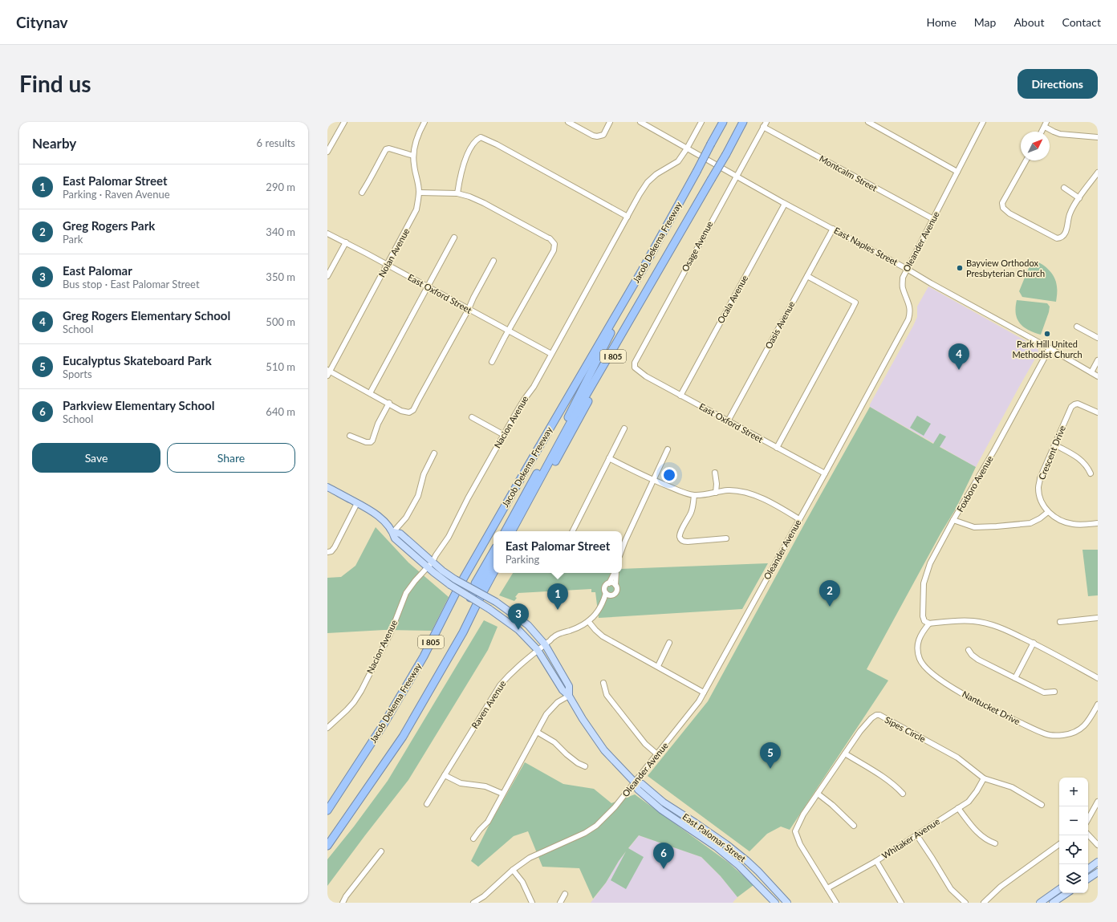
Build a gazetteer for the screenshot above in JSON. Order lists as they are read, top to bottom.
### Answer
{
  "streets": {
    "highway": ["Jacob Dekema Freeway", "I 805"],
    "main road": ["East Palomar Street"],
    "street": [
      "Montcalm Street",
      "Oleander Avenue",
      "Osage Avenue",
      "East Naples Street",
      "Nolan Avenue",
      "East Oxford Street",
      "Ocala Avenue",
      "Oasis Avenue",
      "Nacion Avenue",
      "Crescent Drive",
      "Foxboro Avenue",
      "Raven Avenue",
      "Nantucket Drive",
      "Sipes Circle",
      "Whitaker Avenue"
    ]
  },
  "crossings": [
    ["Montcalm Street", "Oleander Avenue"],
    ["Montcalm Street", "Osage Avenue"],
    ["Oleander Avenue", "East Naples Street"],
    ["Oleander Avenue", "East Oxford Street"],
    ["Oleander Avenue", "East Palomar Street"],
    ["Osage Avenue", "East Naples Street"],
    ["Osage Avenue", "East Oxford Street"],
    ["East Naples Street", "Ocala Avenue"],
    ["East Naples Street", "Oasis Avenue"],
    ["East Naples Street", "Nacion Avenue"],
    ["East Naples Street", "Foxboro Avenue"],
    ["Nolan Avenue", "East Oxford Street"],
    ["East Oxford Street", "Ocala Avenue"],
    ["East Oxford Street", "Oasis Avenue"],
    ["East Oxford Street", "Nacion Avenue"],
    ["Nacion Avenue", "East Palomar Street"],
    ["Foxboro Avenue", "Nantucket Drive"],
    ["Raven Avenue", "East Palomar Street"],
    ["Sipes Circle", "Whitaker Avenue"]
  ],
  "places": ["Bayview Orthodox Presbyterian Church", "Park Hill United Methodist Church"],
  "north": "top right",
  "page": {
    "header": "Citynav",
    "nav": [
      "Home",
      "Map",
      "About",
      "Contact"
    ],
    "buttons": [
      "Directions",
      ["Save", "Share"]
    ],
    "title": "Find us",
    "heading": ["Nearby", "6 results"],
    "list": [
      {
        "mark": "1",
        "name": "East Palomar Street",
        "note": "Parking · Raven Avenue",
        "value": "290 m"
      },
      {
        "mark": "2",
        "name": "Greg Rogers Park",
        "note": "Park",
        "value": "340 m"
      },
      {
        "mark": "3",
        "name": "East Palomar",
        "note": "Bus stop · East Palomar Street",
        "value": "350 m"
      },
      {
        "mark": "4",
        "name": "Greg Rogers Elementary School",
        "note": "School",
        "value": "500 m"
      },
      {
        "mark": "5",
        "name": "Eucalyptus Skateboard Park",
        "note": "Sports",
        "value": "510 m"
      },
      {
        "mark": "6",
        "name": "Parkview Elementary School",
        "note": "School",
        "value": "640 m"
      }
    ],
    "pins": [
      "4",
      "2",
      "1",
      "3",
      "5",
      "6"
    ],
    "popup": ["East Palomar Street", "Parking"],
    "map_buttons": ["+", "−"]
  }
}
